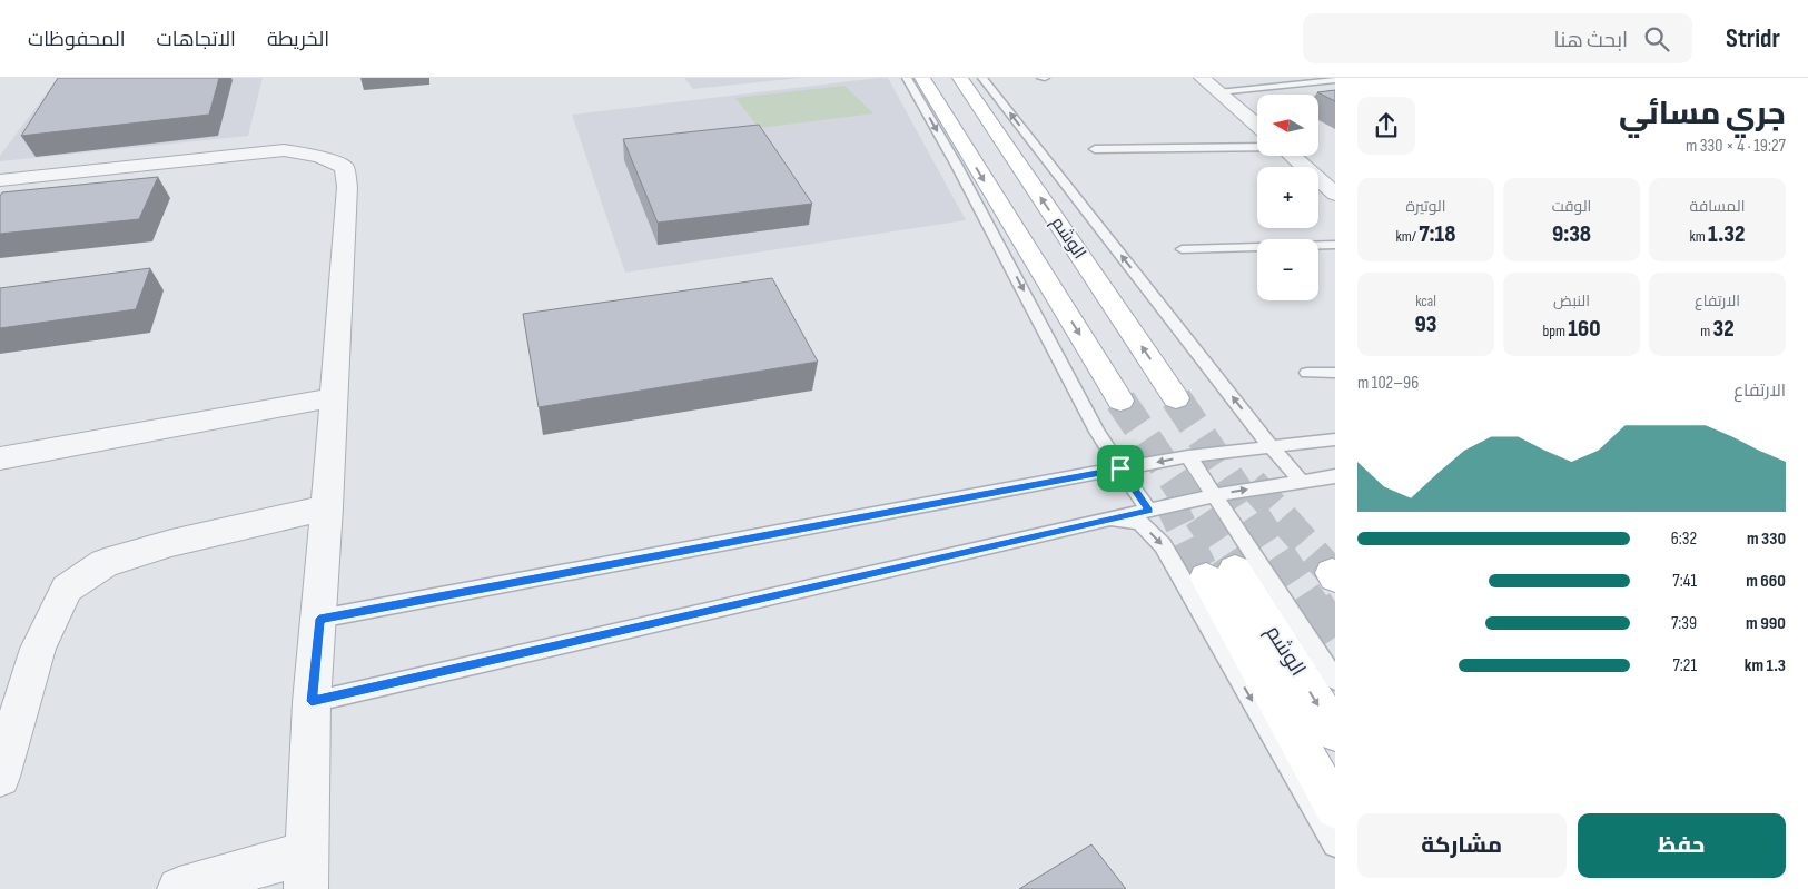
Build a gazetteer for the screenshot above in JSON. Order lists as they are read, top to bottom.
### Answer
{
  "streets": {
    "main road": ["الوشم"]
  },
  "north": "left",
  "page": {
    "header": "Stridr",
    "search": "ابحث هنا",
    "nav": ["الخريطة", "الاتجاهات", "المحفوظات"],
    "heading": ["جري مسائي", "19:27 · 4 × 330 m"],
    "map_buttons": ["+", "−"],
    "stats": [
      ["المسافة", "1.32 km"],
      ["الوقت", "9:38"],
      ["الوتيرة", "7:18 /km"],
      ["الارتفاع", "32 m"],
      ["النبض", "160 bpm"],
      ["kcal", "93"]
    ],
    "chart": ["الارتفاع", "96–102 m"],
    "list": [
      {
        "name": "330 m",
        "note": "6:32"
      },
      {
        "name": "660 m",
        "note": "7:41"
      },
      {
        "name": "990 m",
        "note": "7:39"
      },
      {
        "name": "1.3 km",
        "note": "7:21"
      }
    ],
    "buttons": ["حفظ", "مشاركة"]
  }
}
